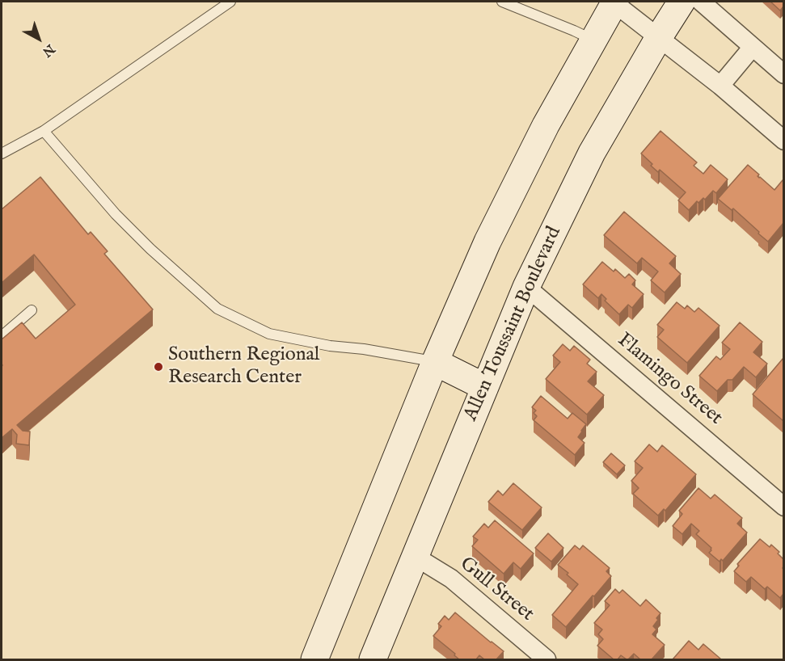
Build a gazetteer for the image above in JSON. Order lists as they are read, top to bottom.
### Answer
{
  "streets": {
    "main road": ["Allen Toussaint Boulevard"],
    "street": ["Flamingo Street", "Gull Street"]
  },
  "crossings": [
    ["Allen Toussaint Boulevard", "Flamingo Street"],
    ["Allen Toussaint Boulevard", "Gull Street"]
  ],
  "places": ["Southern Regional Research Center"],
  "north": "bottom right"
}
